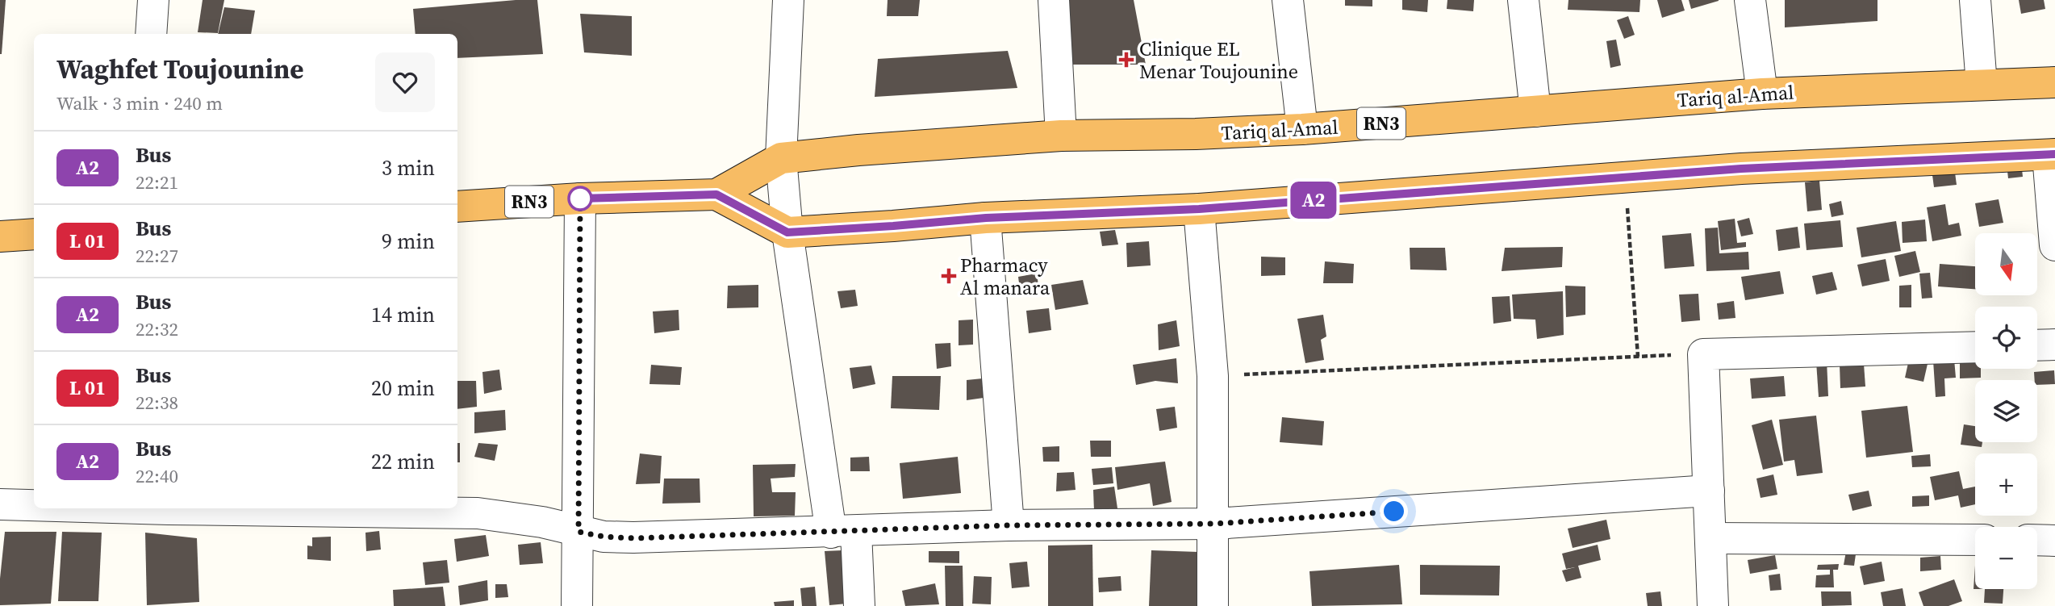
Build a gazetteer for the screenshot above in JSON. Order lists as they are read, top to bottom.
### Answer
{
  "streets": {
    "highway": ["Tariq al-Amal", "RN3"]
  },
  "places": {
    "health": ["Clinique EL Menar Toujounine", "Pharmacy Al manara"]
  },
  "lines": ["bus line A2"],
  "north": "bottom",
  "page": {
    "on_map": "A2",
    "heading": ["Waghfet Toujounine", "Walk · 3 min · 240 m"],
    "list": [
      {
        "mark": "A2",
        "name": "Bus",
        "note": "22:21",
        "value": "3 min"
      },
      {
        "mark": "L 01",
        "name": "Bus",
        "note": "22:27",
        "value": "9 min"
      },
      {
        "mark": "A2",
        "name": "Bus",
        "note": "22:32",
        "value": "14 min"
      },
      {
        "mark": "L 01",
        "name": "Bus",
        "note": "22:38",
        "value": "20 min"
      },
      {
        "mark": "A2",
        "name": "Bus",
        "note": "22:40",
        "value": "22 min"
      }
    ],
    "map_buttons": ["+", "−"]
  }
}
